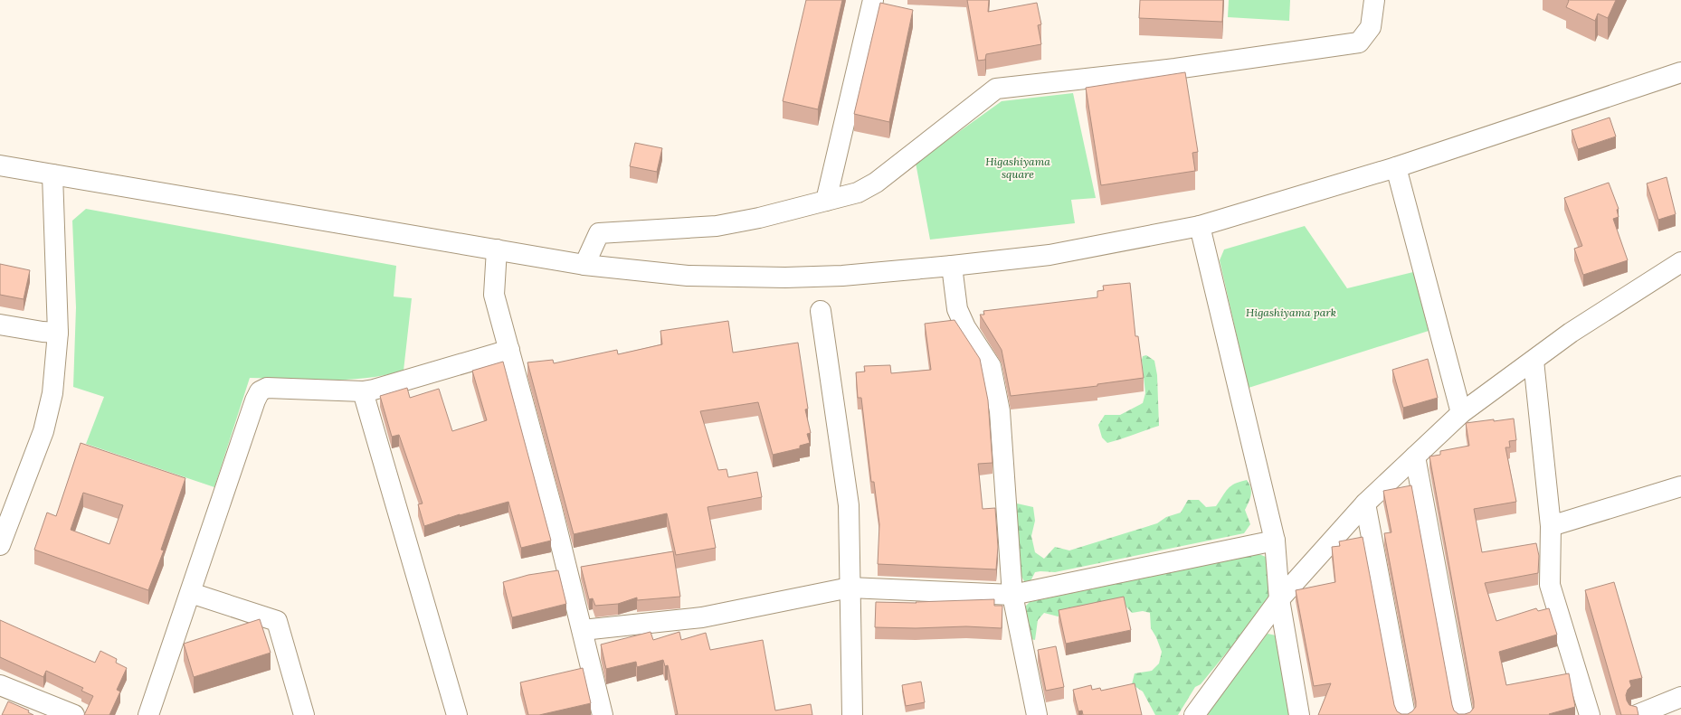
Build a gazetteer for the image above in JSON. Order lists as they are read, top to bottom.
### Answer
{
  "parks": ["Higashiyama square", "Higashiyama park"]
}
